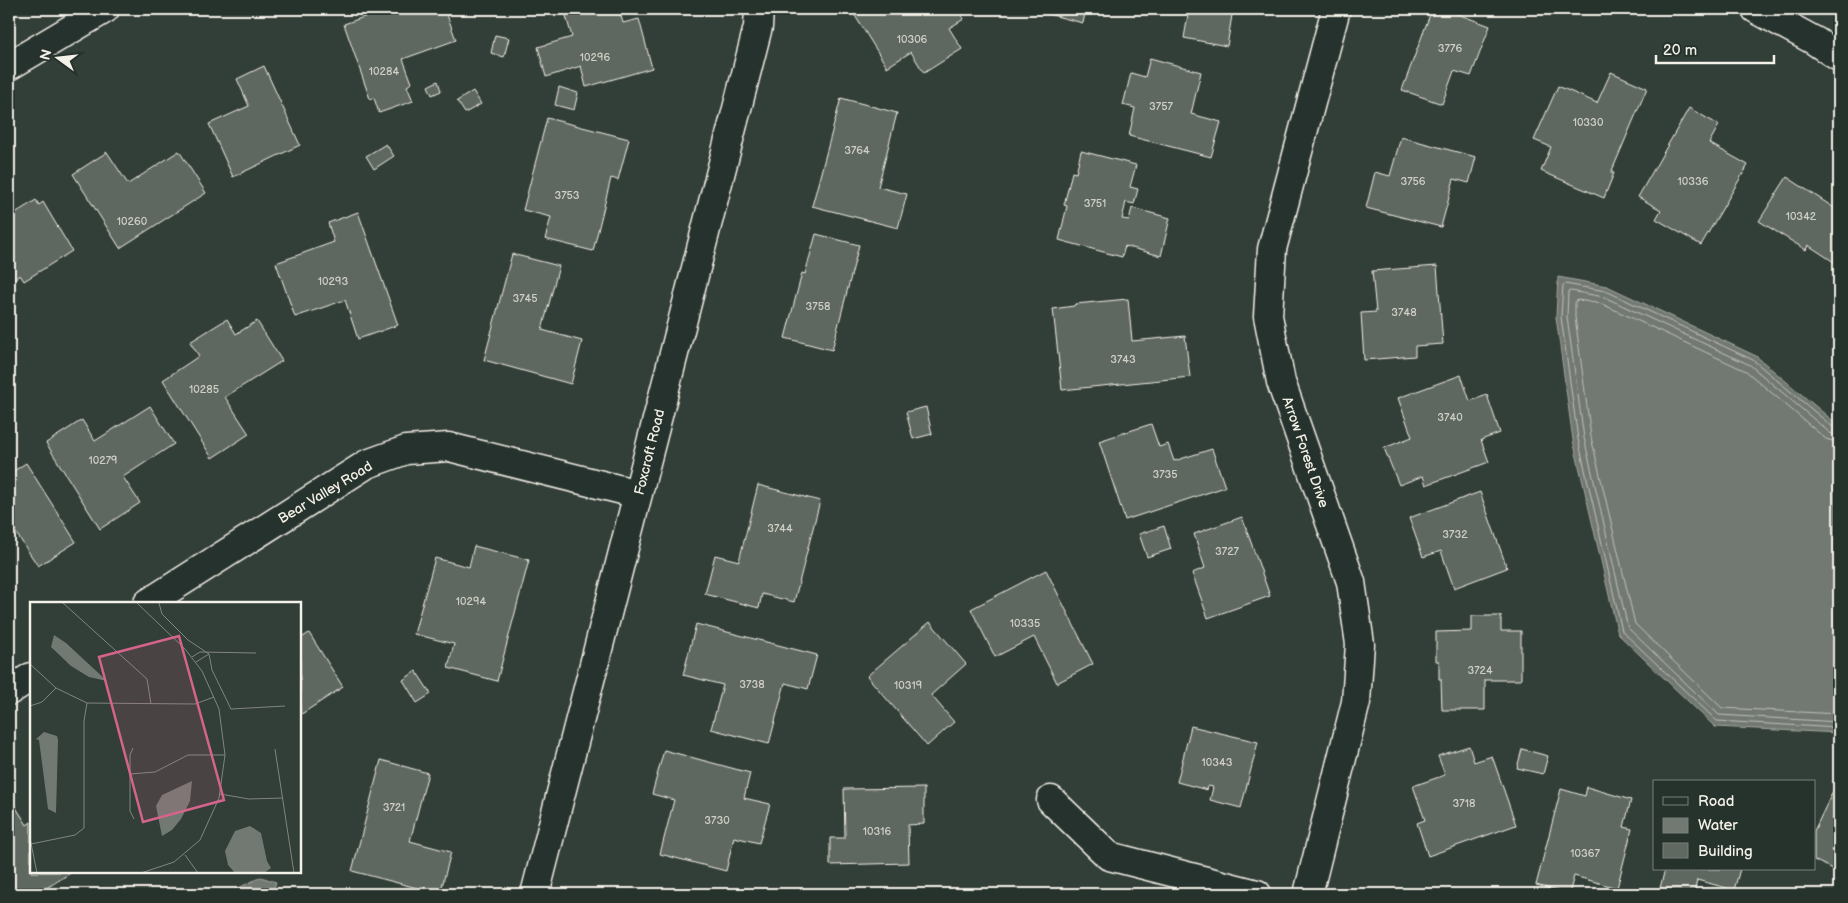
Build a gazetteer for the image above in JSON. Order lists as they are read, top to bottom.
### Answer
{
  "streets": {
    "street": ["Foxcroft Road", "Arrow Forest Drive", "Bear Valley Road"]
  },
  "crossings": [
    ["Foxcroft Road", "Bear Valley Road"]
  ],
  "house_numbers": [
    "10306",
    "3776",
    "10296",
    "10284",
    "3757",
    "10330",
    "3764",
    "3756",
    "10336",
    "3753",
    "3751",
    "10342",
    "10260",
    "10293",
    "3745",
    "3758",
    "3748",
    "3743",
    "10285",
    "3740",
    "10279",
    "3735",
    "3744",
    "3732",
    "3727",
    "10294",
    "10335",
    "3724",
    "3738",
    "10319",
    "10343",
    "3718",
    "3721",
    "3730",
    "10316",
    "10367"
  ],
  "legend": ["Road", "Water", "Building"],
  "scale_bar": "20 m",
  "north": "left"
}
